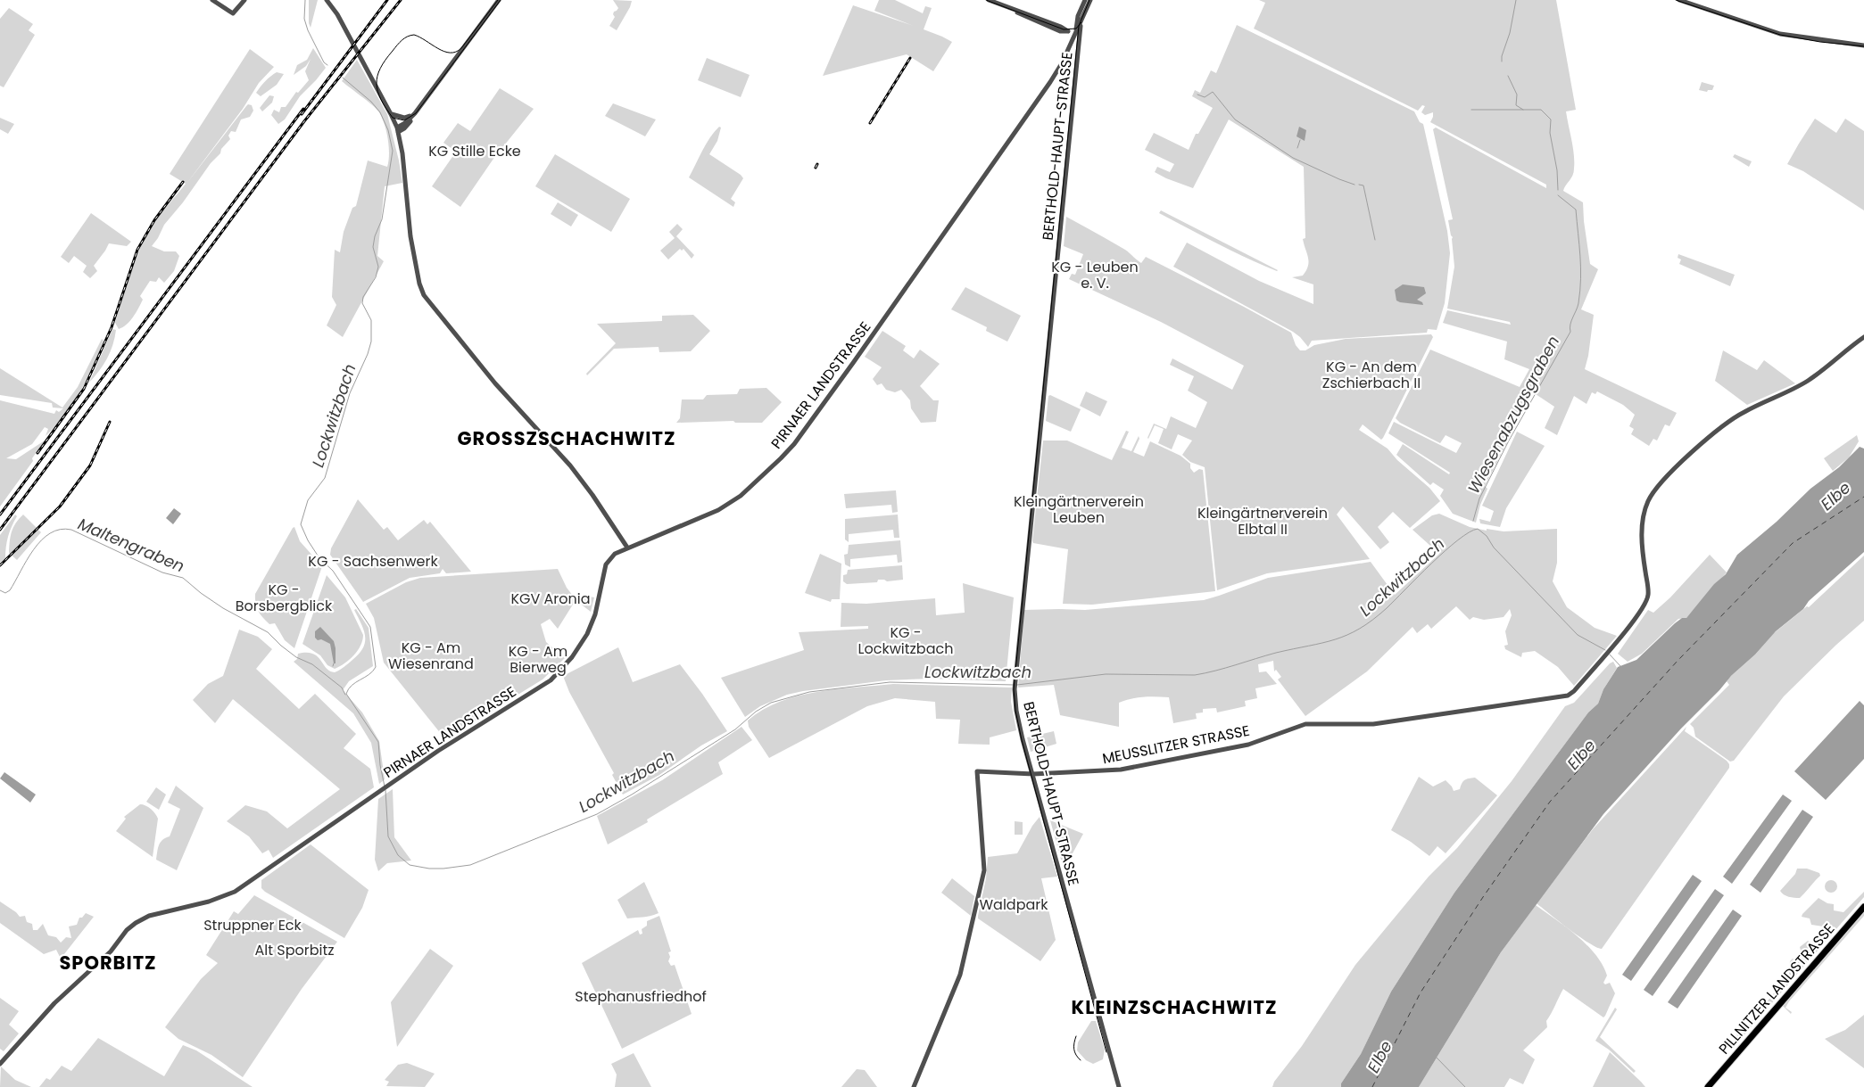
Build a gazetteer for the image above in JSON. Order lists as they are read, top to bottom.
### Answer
{
  "streets": {
    "main road": ["PILLNITZER LANDSTRASSE"],
    "street": ["BERTHOLD-HAUPT-STRASSE", "PIRNAER LANDSTRASSE", "MEUSSLITZER STRASSE"]
  },
  "crossings": [
    ["BERTHOLD-HAUPT-STRASSE", "PIRNAER LANDSTRASSE"],
    ["BERTHOLD-HAUPT-STRASSE", "MEUSSLITZER STRASSE"]
  ],
  "districts": ["GROSSZSCHACHWITZ", "SPORBITZ", "KLEINZSCHACHWITZ"],
  "water": [
    "Wiesenabzugsgraben",
    "Lockwitzbach",
    "Elbe",
    "Maltengraben"
  ],
  "parks": [
    "KG Stille Ecke",
    "KG - Leuben e. V.",
    "KG - An dem Zschierbach II",
    "Kleingärtnerverein Leuben",
    "Kleingärtnerverein Elbtal II",
    "KG - Sachsenwerk",
    "KG - Borsbergblick",
    "KGV Aronia",
    "KG - Lockwitzbach",
    "KG - Am Wiesenrand",
    "KG - Am Bierweg",
    "Waldpark",
    "Struppner Eck",
    "Alt Sporbitz",
    "Stephanusfriedhof"
  ]
}
